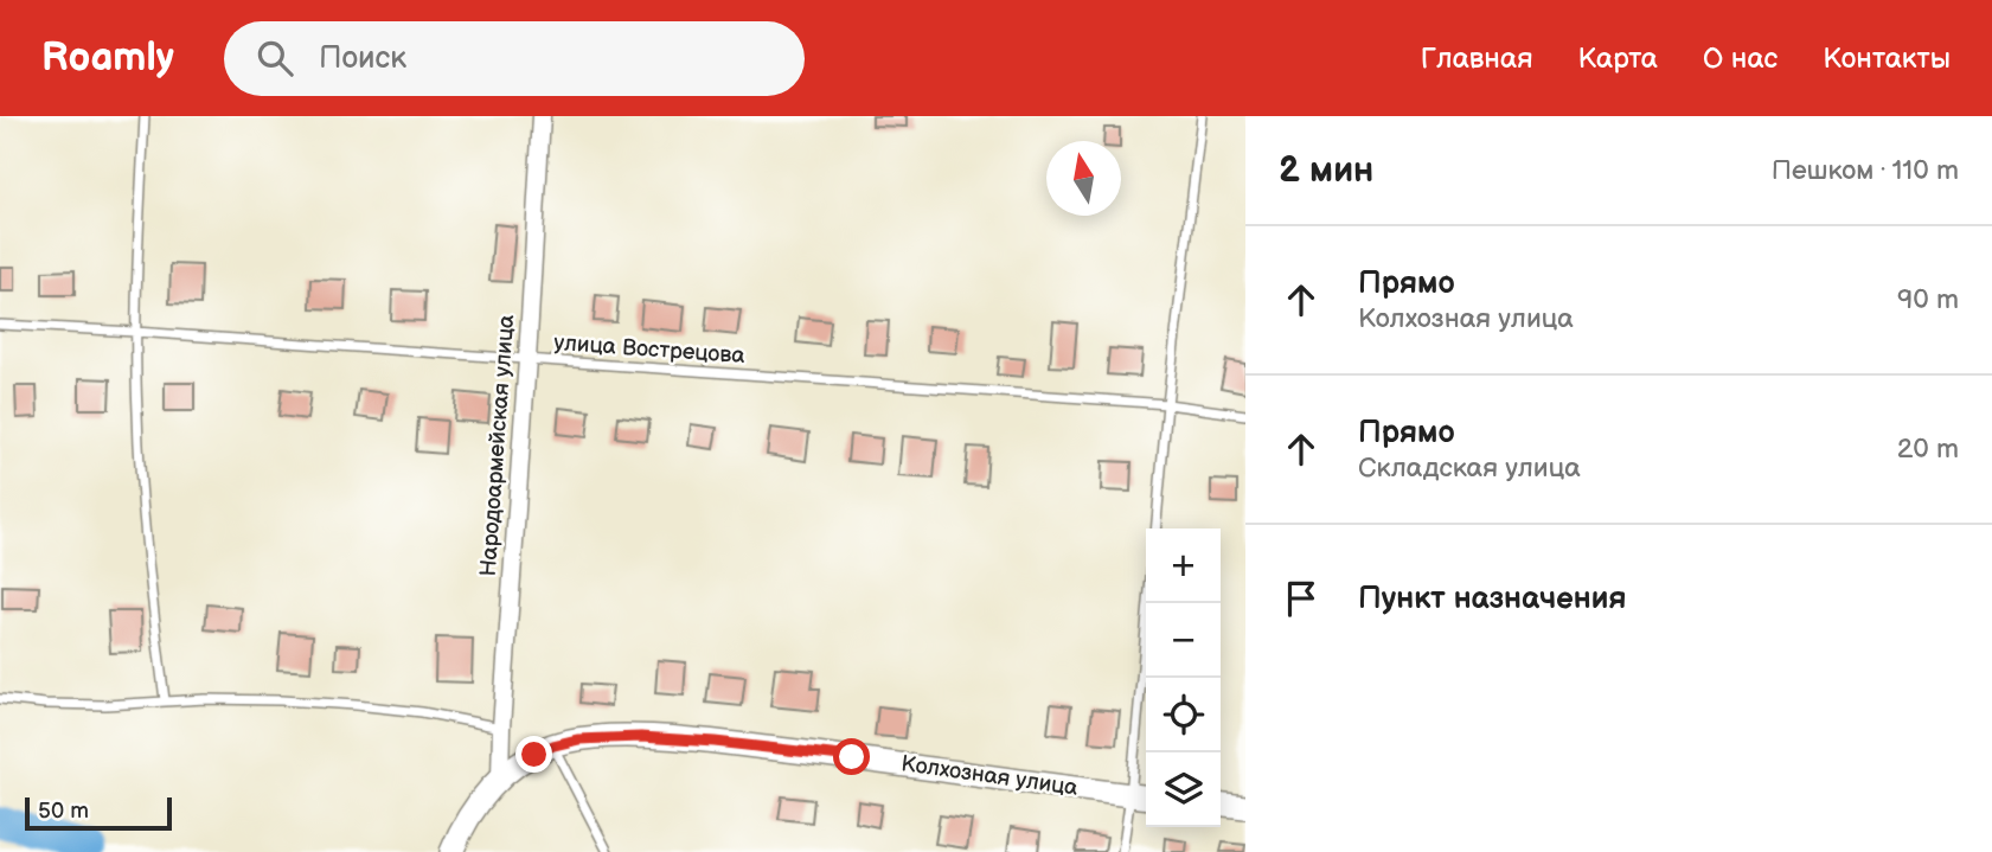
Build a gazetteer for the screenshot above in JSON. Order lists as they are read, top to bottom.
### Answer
{
  "streets": {
    "street": ["Народоармейская улица", "Колхозная улица"],
    "lane": ["улица Вострецова"]
  },
  "crossings": [
    ["улица Вострецова", "Народоармейская улица"],
    ["Народоармейская улица", "Колхозная улица"]
  ],
  "scale_bar": "50 m",
  "north": "top",
  "page": {
    "header": "Roamly",
    "search": "Поиск",
    "nav": [
      "Главная",
      "Карта",
      "О нас",
      "Контакты"
    ],
    "heading": ["2 мин", "Пешком · 110 m"],
    "list": [
      ["Прямо", "Колхозная улица", "90 m"],
      ["Прямо", "Складская улица", "20 m"],
      "Пункт назначения"
    ],
    "map_buttons": ["+", "−"],
    "scale": "50 m"
  }
}
